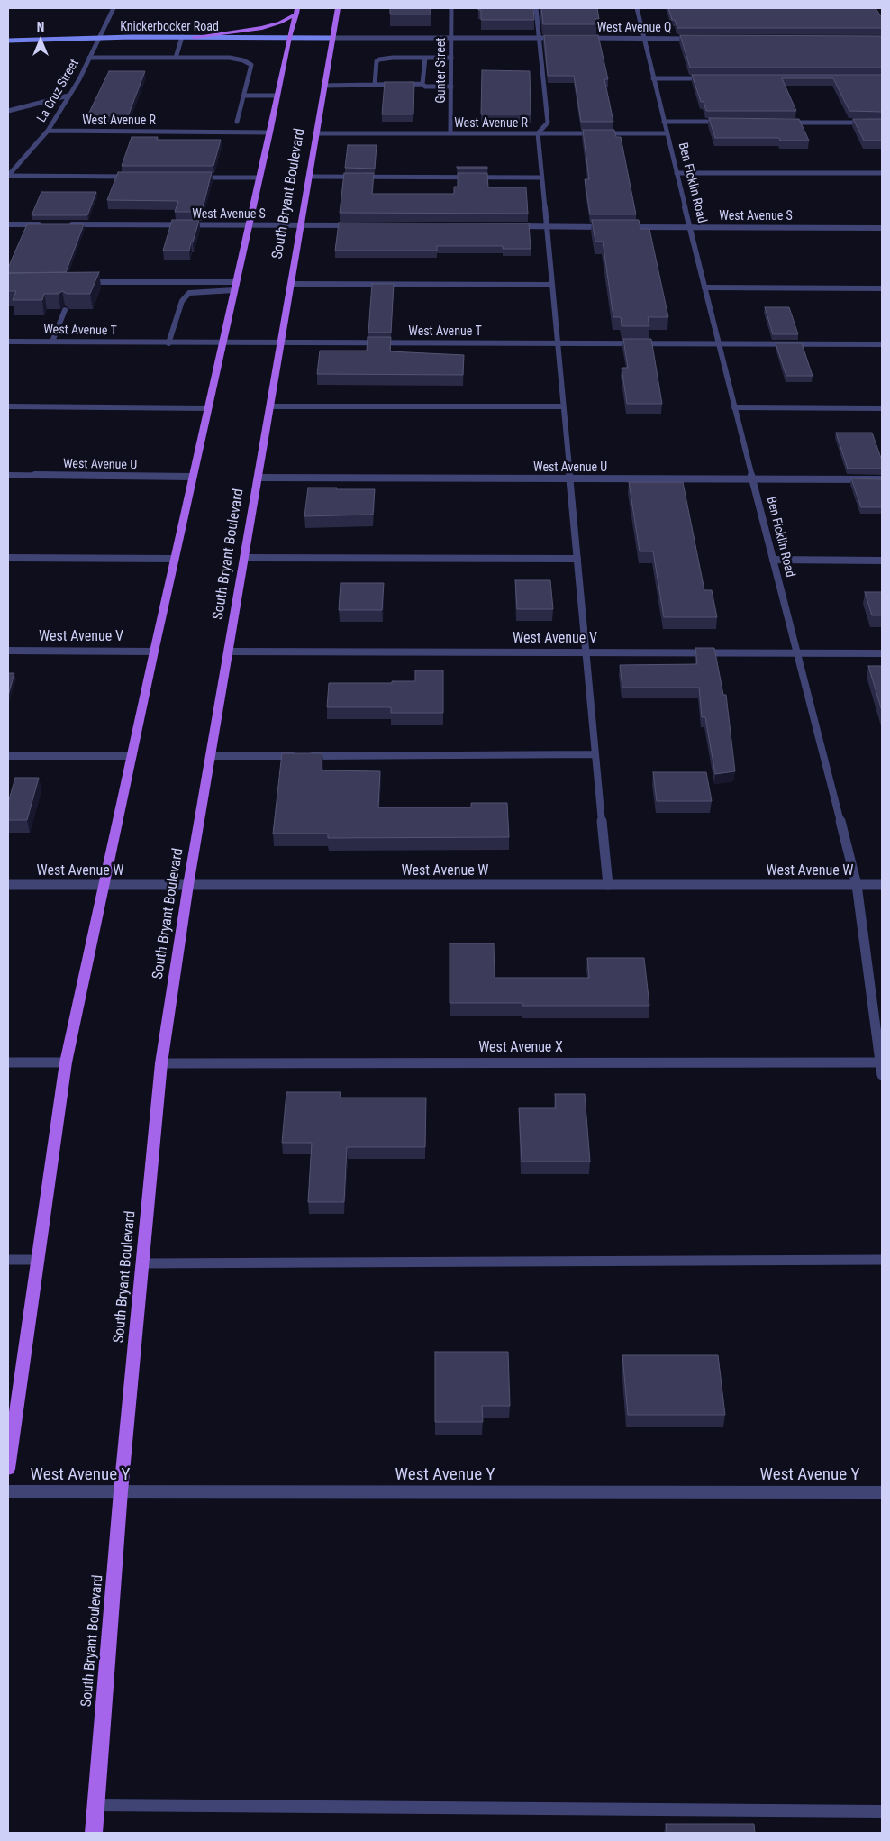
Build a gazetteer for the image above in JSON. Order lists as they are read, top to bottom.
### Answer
{
  "streets": {
    "main road": ["Knickerbocker Road", "South Bryant Boulevard"],
    "street": [
      "West Avenue Q",
      "Gunter Street",
      "La Cruz Street",
      "West Avenue R",
      "Ben Ficklin Road",
      "West Avenue S",
      "West Avenue T",
      "West Avenue U",
      "West Avenue V",
      "West Avenue W",
      "West Avenue X",
      "West Avenue Y"
    ]
  },
  "crossings": [
    ["Knickerbocker Road", "La Cruz Street"],
    ["Knickerbocker Road", "South Bryant Boulevard"],
    ["West Avenue Q", "Ben Ficklin Road"],
    ["Gunter Street", "West Avenue R"],
    ["La Cruz Street", "West Avenue R"],
    ["West Avenue R", "Ben Ficklin Road"],
    ["West Avenue R", "South Bryant Boulevard"],
    ["Ben Ficklin Road", "West Avenue S"],
    ["Ben Ficklin Road", "West Avenue T"],
    ["Ben Ficklin Road", "West Avenue U"],
    ["Ben Ficklin Road", "West Avenue V"],
    ["Ben Ficklin Road", "West Avenue W"],
    ["Ben Ficklin Road", "West Avenue X"],
    ["South Bryant Boulevard", "West Avenue S"],
    ["South Bryant Boulevard", "West Avenue T"],
    ["South Bryant Boulevard", "West Avenue U"],
    ["South Bryant Boulevard", "West Avenue V"],
    ["South Bryant Boulevard", "West Avenue W"],
    ["South Bryant Boulevard", "West Avenue X"],
    ["South Bryant Boulevard", "West Avenue Y"]
  ],
  "north": "top"
}
